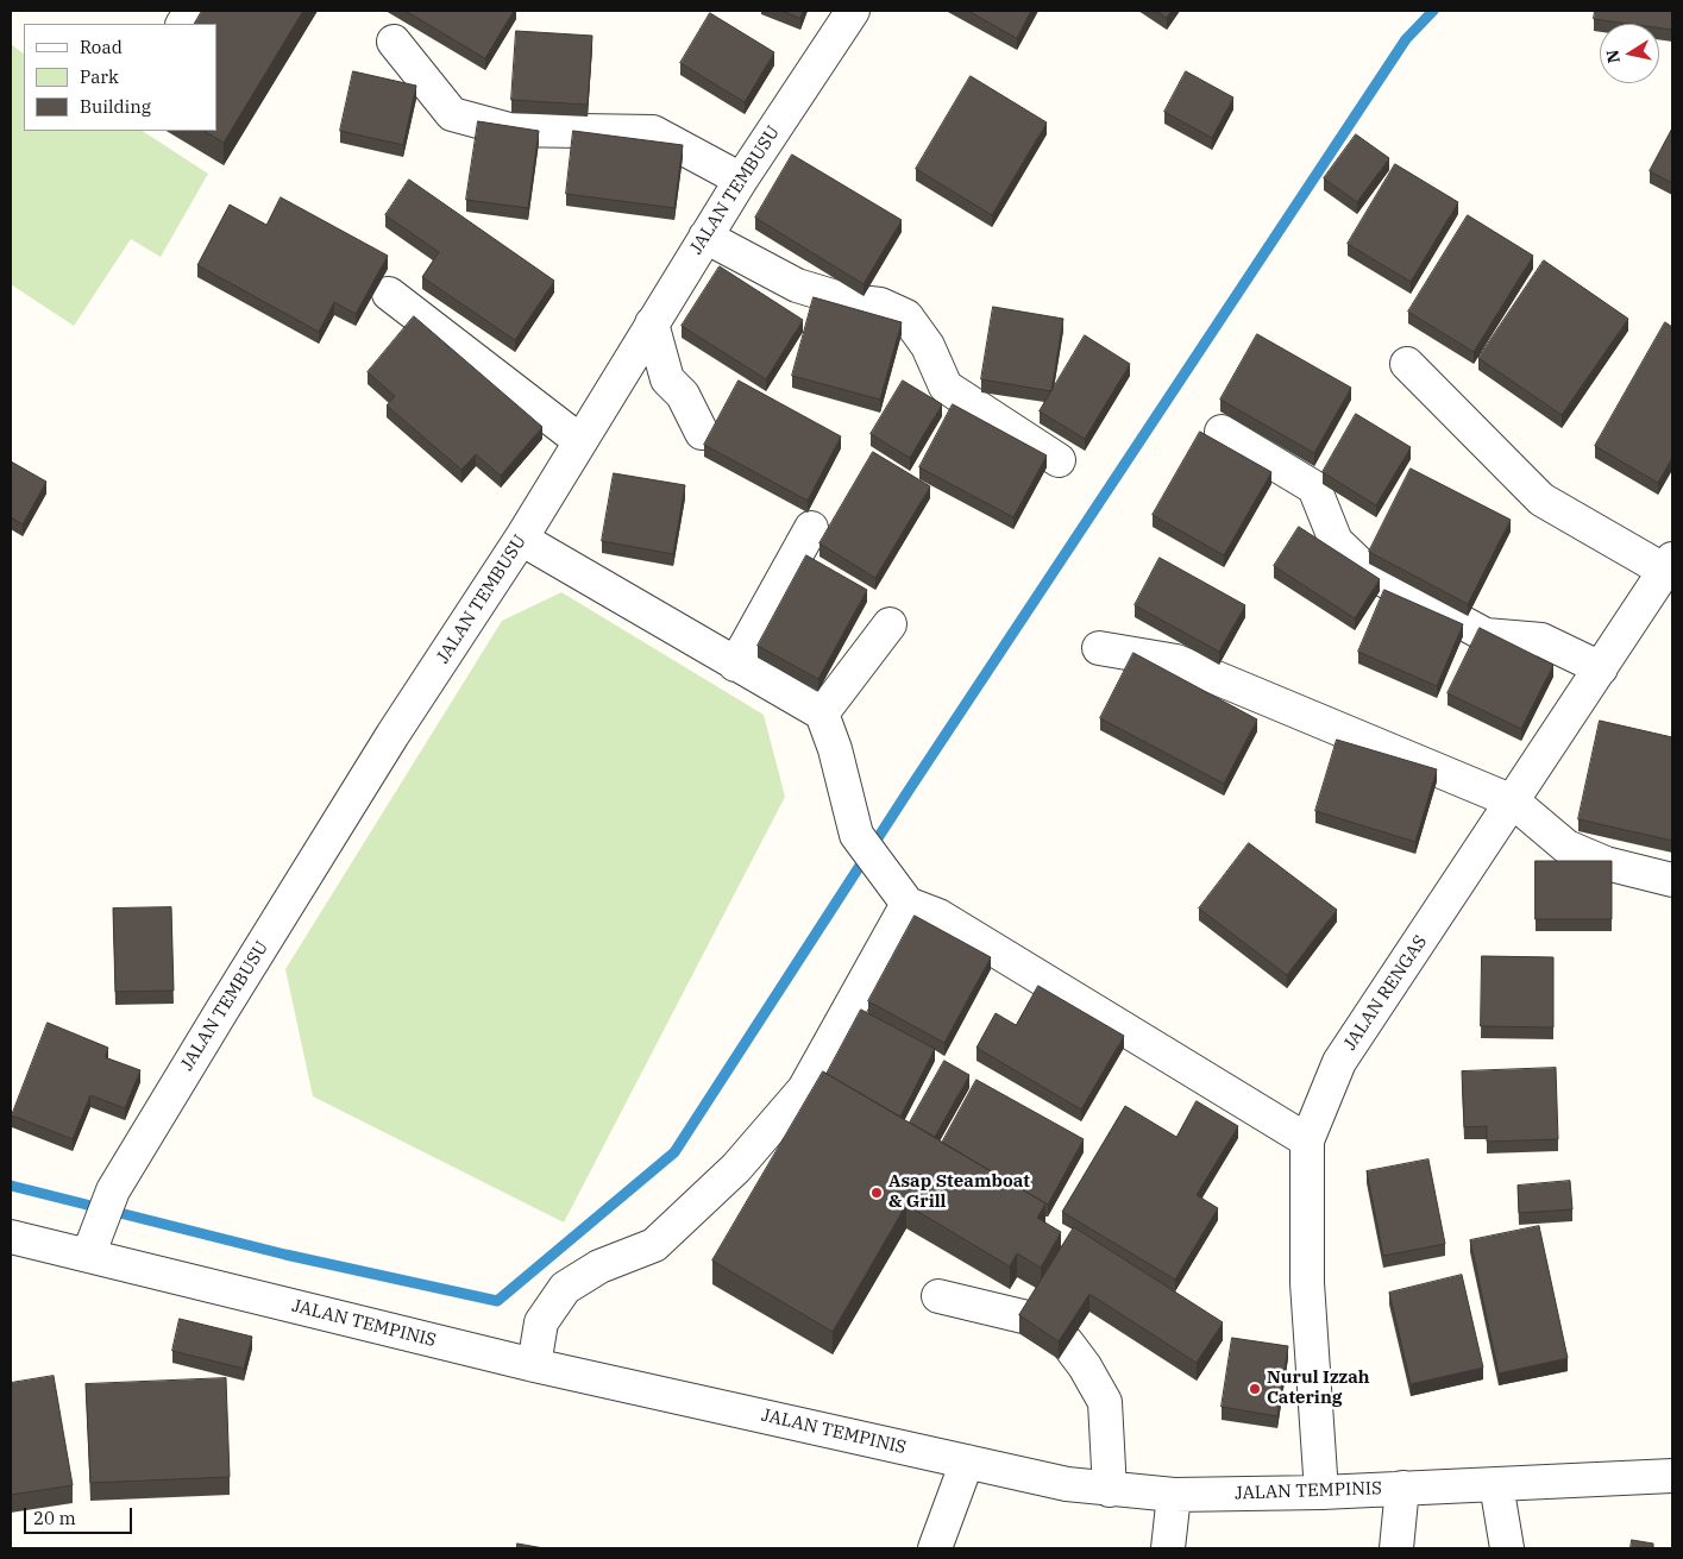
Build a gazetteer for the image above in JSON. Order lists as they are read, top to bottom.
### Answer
{
  "streets": {
    "street": ["JALAN TEMBUSU", "JALAN RENGAS", "JALAN TEMPINIS"]
  },
  "crossings": [
    ["JALAN TEMBUSU", "JALAN TEMPINIS"],
    ["JALAN RENGAS", "JALAN TEMPINIS"]
  ],
  "places": ["Asap Steamboat & Grill", "Nurul Izzah Catering"],
  "legend": ["Road", "Park", "Building"],
  "scale_bar": "20 m",
  "north": "left"
}
